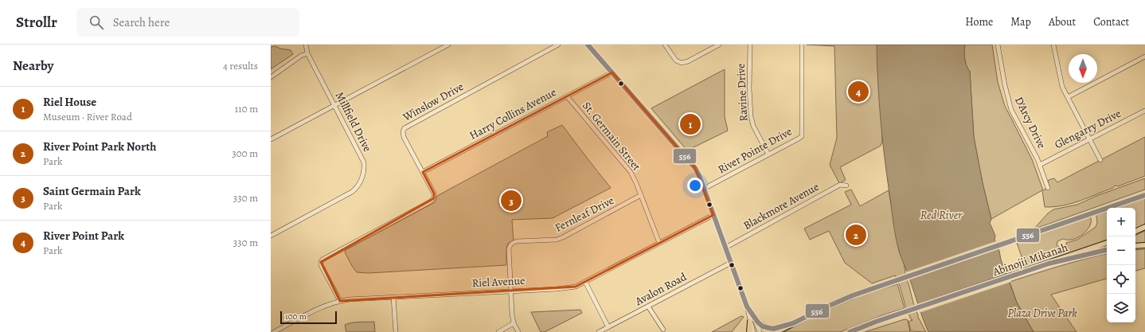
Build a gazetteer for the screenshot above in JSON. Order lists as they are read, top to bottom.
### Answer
{
  "streets": {
    "main road": ["Abinojii Mikanah"],
    "street": [
      "Ravine Drive",
      "Winslow Drive",
      "Harry Collins Avenue",
      "Millfield Drive",
      "D'Arcy Drive",
      "Glengarry Drive",
      "St. Germain Street",
      "River Pointe Drive",
      "Blackmore Avenue",
      "Fernleaf Drive",
      "Riel Avenue",
      "Avalon Road"
    ]
  },
  "crossings": [
    ["Ravine Drive", "River Pointe Drive"],
    ["Winslow Drive", "Harry Collins Avenue"],
    ["Winslow Drive", "Riel Avenue"],
    ["Harry Collins Avenue", "St. Germain Street"],
    ["D'Arcy Drive", "Glengarry Drive"],
    ["St. Germain Street", "Fernleaf Drive"],
    ["St. Germain Street", "Riel Avenue"],
    ["Fernleaf Drive", "Riel Avenue"]
  ],
  "water": ["Red River"],
  "parks": ["Plaza Drive Park"],
  "lines": ["transit line 556"],
  "scale_bar": "100 m",
  "north": "bottom",
  "page": {
    "header": "Strollr",
    "search": "Search here",
    "nav": [
      "Home",
      "Map",
      "About",
      "Contact"
    ],
    "heading": ["Nearby", "4 results"],
    "pins": [
      "4",
      "1",
      "3",
      "2"
    ],
    "list": [
      {
        "mark": "1",
        "name": "Riel House",
        "note": "Museum · River Road",
        "value": "110 m"
      },
      {
        "mark": "2",
        "name": "River Point Park North",
        "note": "Park",
        "value": "300 m"
      },
      {
        "mark": "3",
        "name": "Saint Germain Park",
        "note": "Park",
        "value": "330 m"
      },
      {
        "mark": "4",
        "name": "River Point Park",
        "note": "Park",
        "value": "330 m"
      }
    ],
    "map_buttons": ["+", "−"],
    "scale": "100 m"
  }
}
